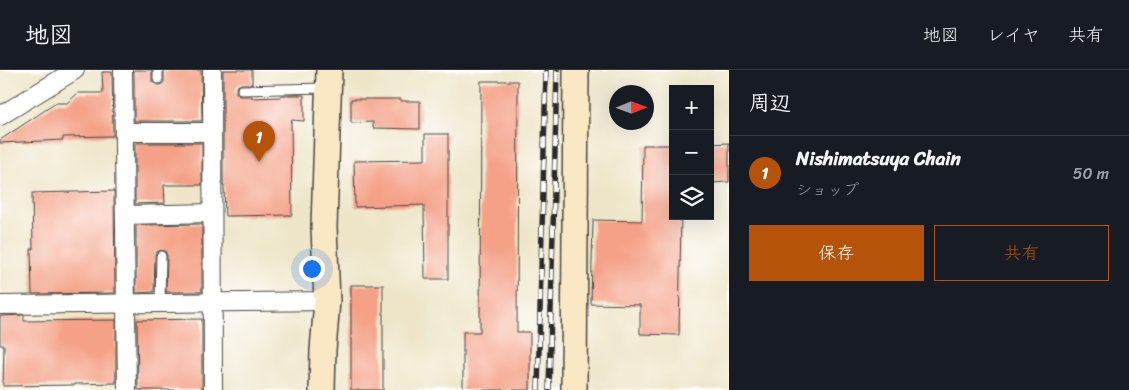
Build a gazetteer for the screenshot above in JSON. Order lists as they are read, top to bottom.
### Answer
{
  "north": "right",
  "page": {
    "header": "地図",
    "nav": ["地図", "レイヤ", "共有"],
    "heading": "周辺",
    "map_buttons": ["+", "−"],
    "pins": "1",
    "list": [
      {
        "mark": "1",
        "name": "Nishimatsuya Chain",
        "note": "ショップ",
        "value": "50 m"
      }
    ],
    "buttons": ["保存", "共有"]
  }
}
